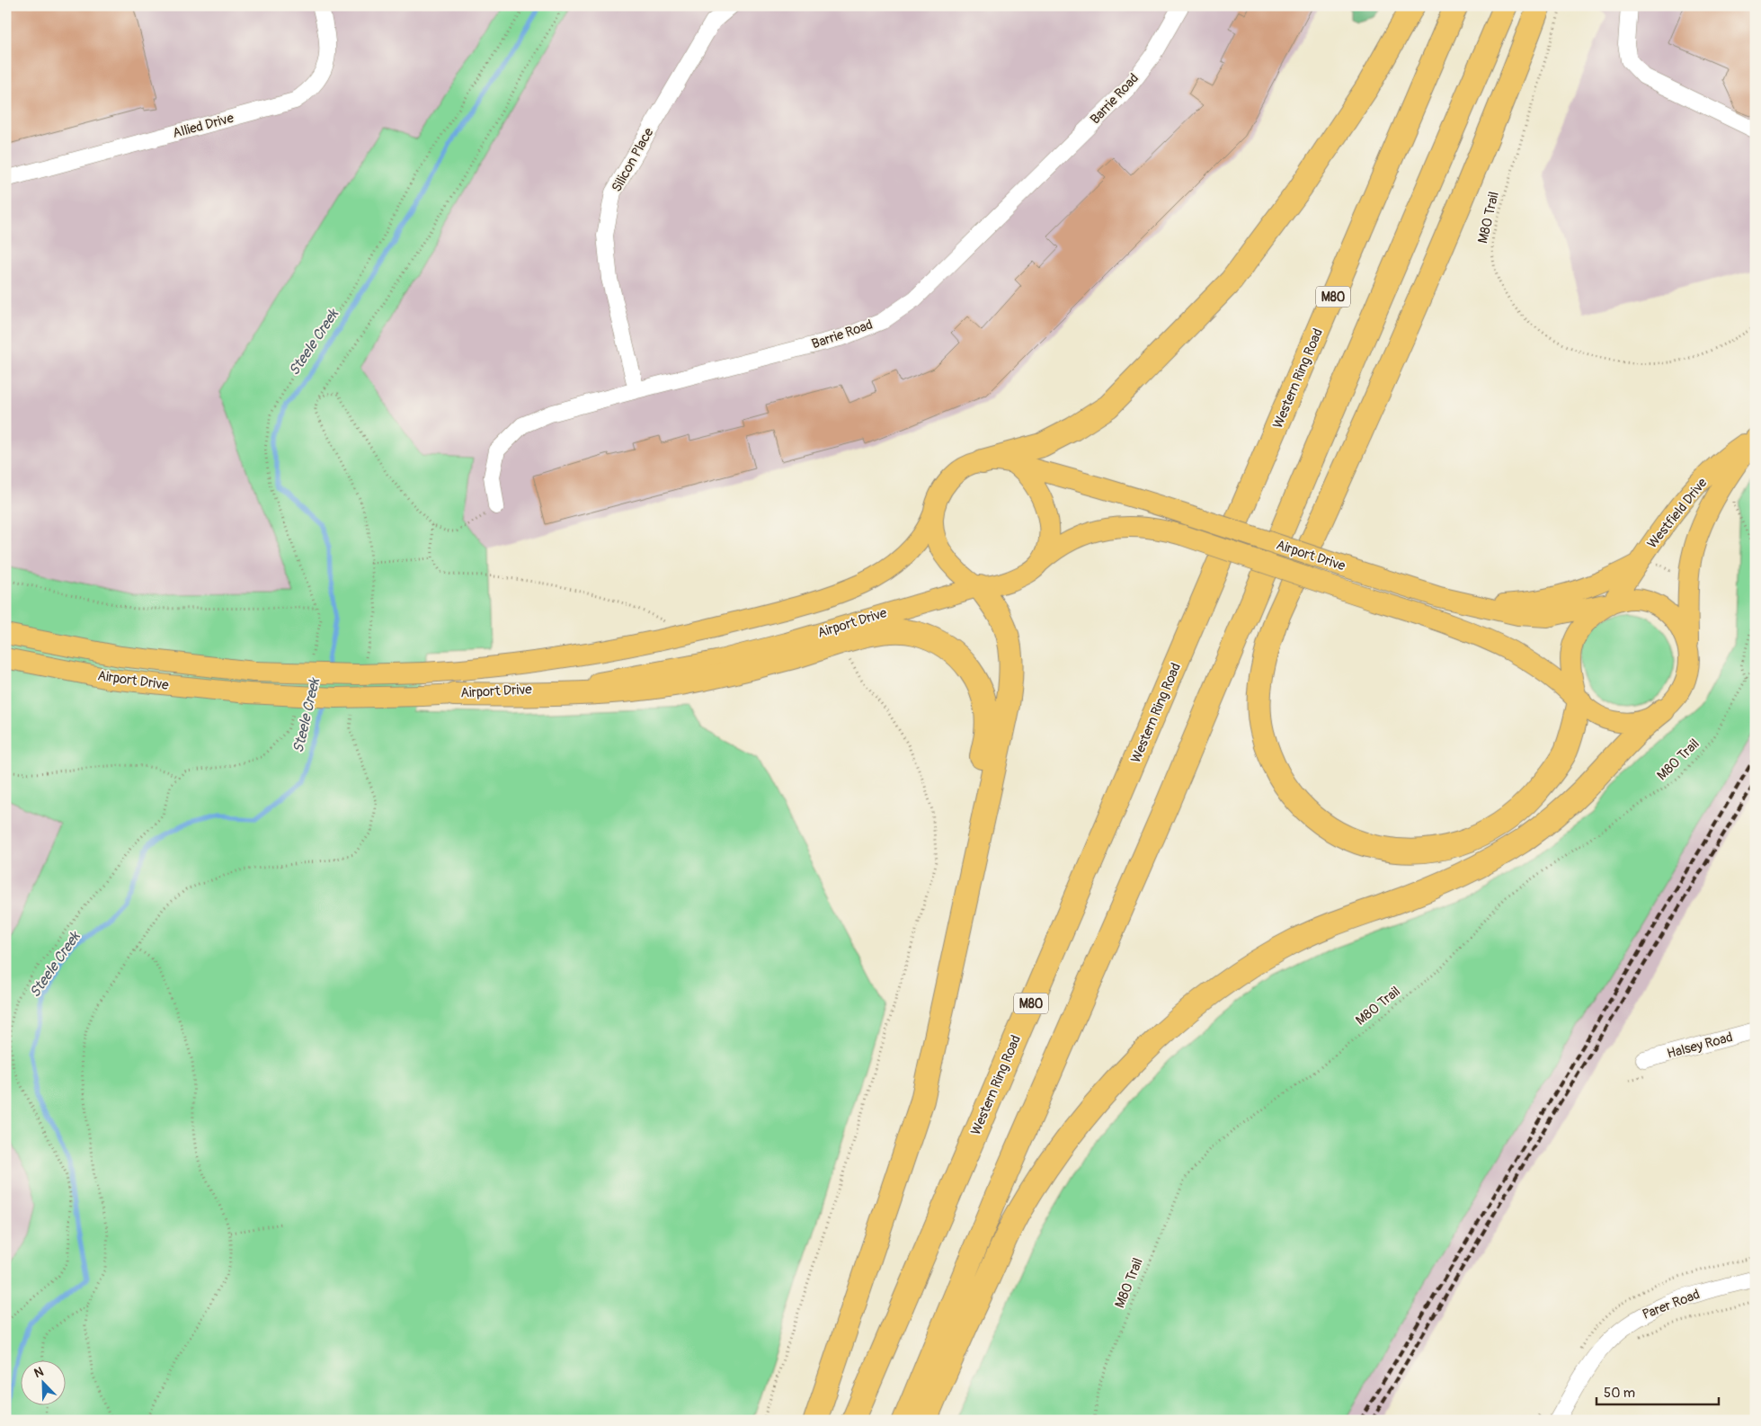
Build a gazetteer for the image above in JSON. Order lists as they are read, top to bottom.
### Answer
{
  "streets": {
    "highway": ["M80", "Western Ring Road"],
    "main road": ["Westfield Drive", "Airport Drive"],
    "street": [
      "Barrie Road",
      "Allied Drive",
      "Silicon Place",
      "Halsey Road",
      "Parer Road"
    ],
    "path": ["M80 Trail"]
  },
  "crossings": [
    ["Barrie Road", "Silicon Place"],
    ["Westfield Drive", "Airport Drive"]
  ],
  "water": ["Steele Creek"],
  "scale_bar": "50 m",
  "north": "top left"
}
